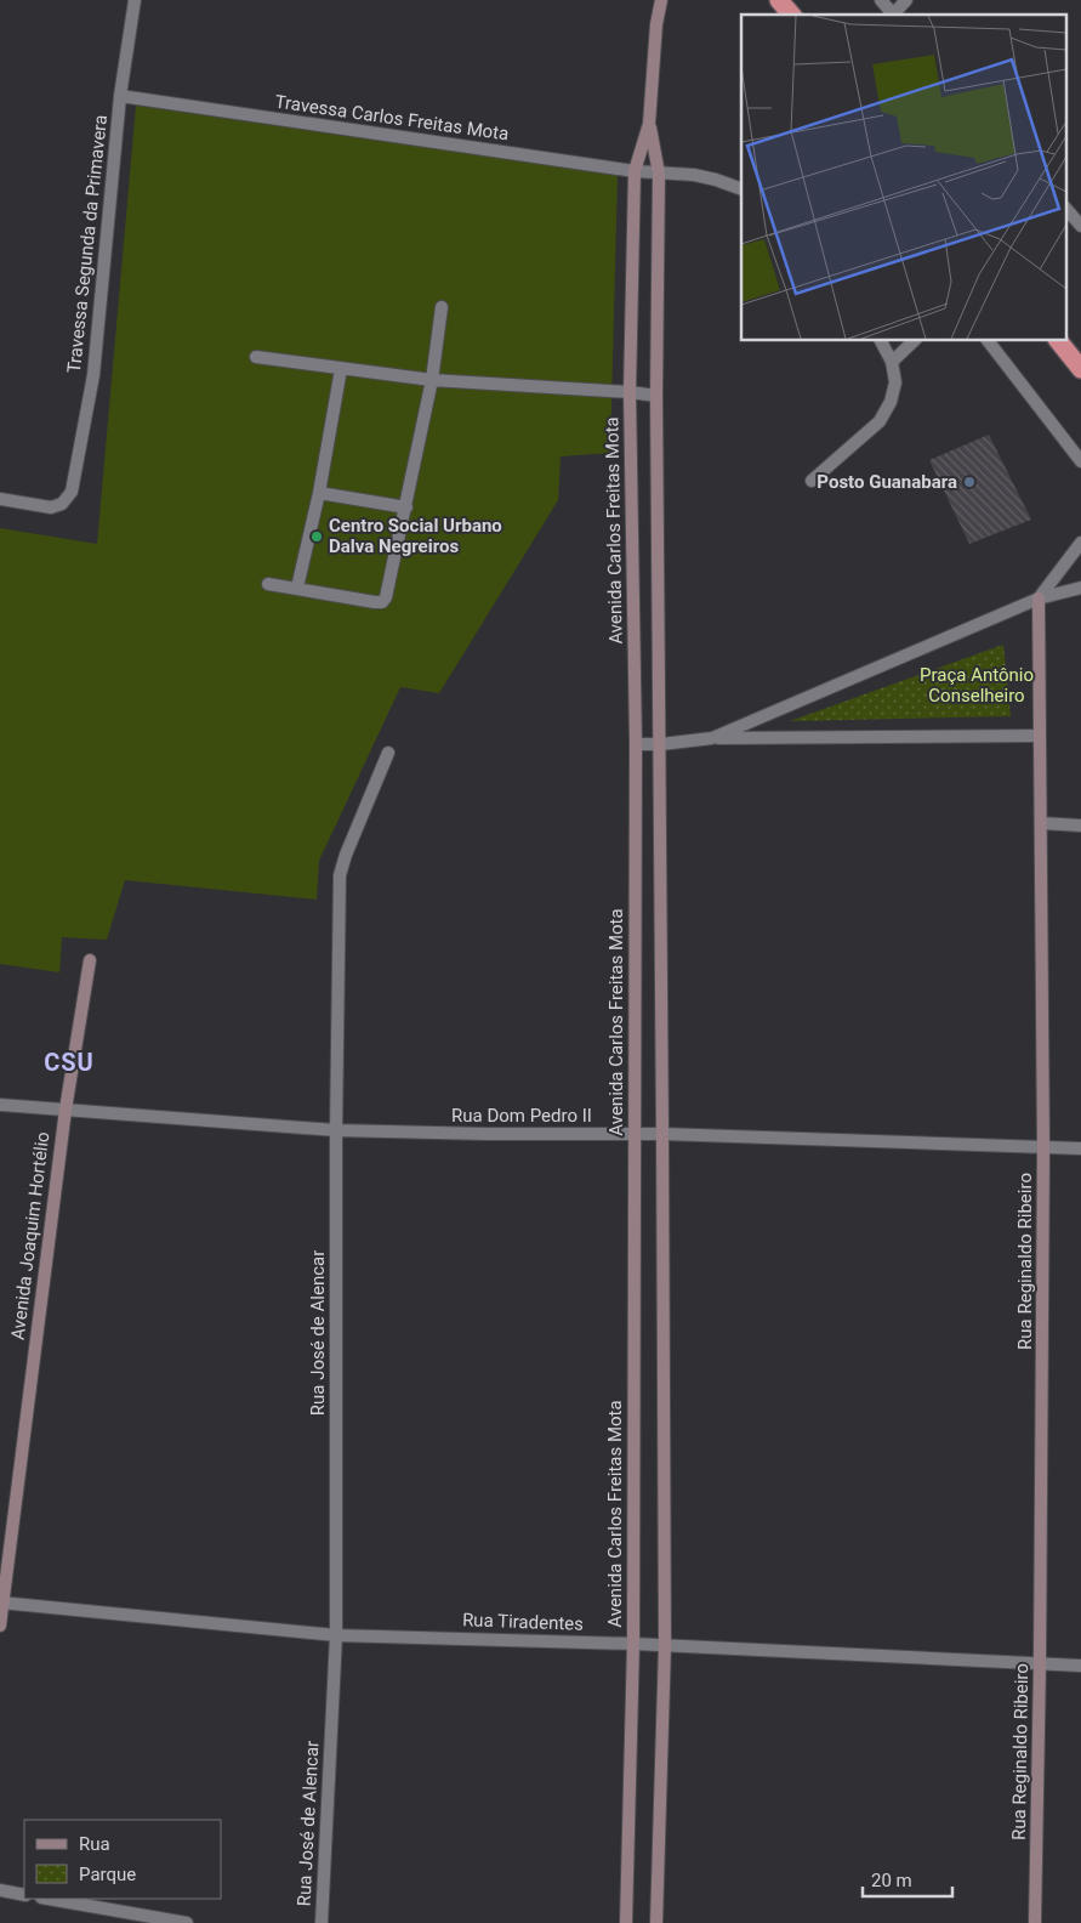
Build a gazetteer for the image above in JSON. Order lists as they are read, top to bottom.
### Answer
{
  "streets": {
    "street": [
      "Travessa Carlos Freitas Mota",
      "Travessa Segunda da Primavera",
      "Avenida Carlos Freitas Mota",
      "Rua Dom Pedro II",
      "Avenida Joaquim Hortélio",
      "Rua Reginaldo Ribeiro",
      "Rua José de Alencar",
      "Rua Tiradentes"
    ]
  },
  "crossings": [
    ["Travessa Carlos Freitas Mota", "Travessa Segunda da Primavera"],
    ["Travessa Carlos Freitas Mota", "Avenida Carlos Freitas Mota"],
    ["Avenida Carlos Freitas Mota", "Rua Dom Pedro II"],
    ["Avenida Carlos Freitas Mota", "Rua Tiradentes"],
    ["Rua Dom Pedro II", "Avenida Joaquim Hortélio"],
    ["Rua Dom Pedro II", "Rua Reginaldo Ribeiro"],
    ["Rua Dom Pedro II", "Rua José de Alencar"],
    ["Avenida Joaquim Hortélio", "Rua Tiradentes"],
    ["Rua Reginaldo Ribeiro", "Rua Tiradentes"],
    ["Rua José de Alencar", "Rua Tiradentes"]
  ],
  "districts": ["CSU"],
  "parks": ["Praça Antônio Conselheiro"],
  "places": ["Posto Guanabara", "Centro Social Urbano Dalva Negreiros"],
  "legend": ["Rua", "Parque"],
  "scale_bar": "20 m"
}
